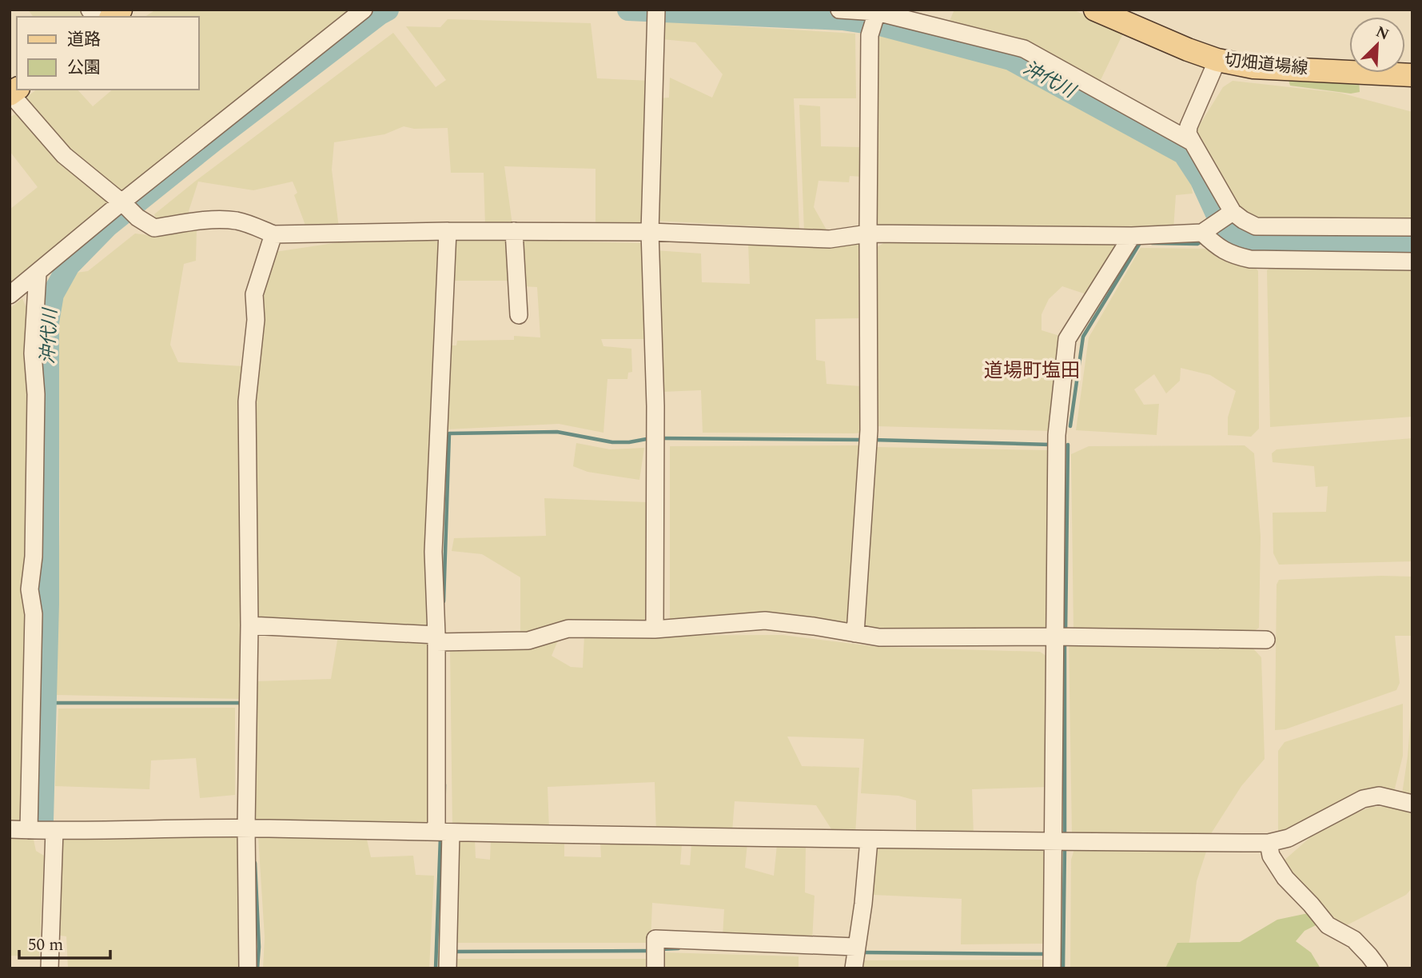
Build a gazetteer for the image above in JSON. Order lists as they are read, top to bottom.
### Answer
{
  "streets": {
    "main road": ["切畑道場線"]
  },
  "districts": ["道場町塩田"],
  "water": ["沖代川"],
  "legend": ["道路", "公園"],
  "scale_bar": "50 m",
  "north": "top right"
}
